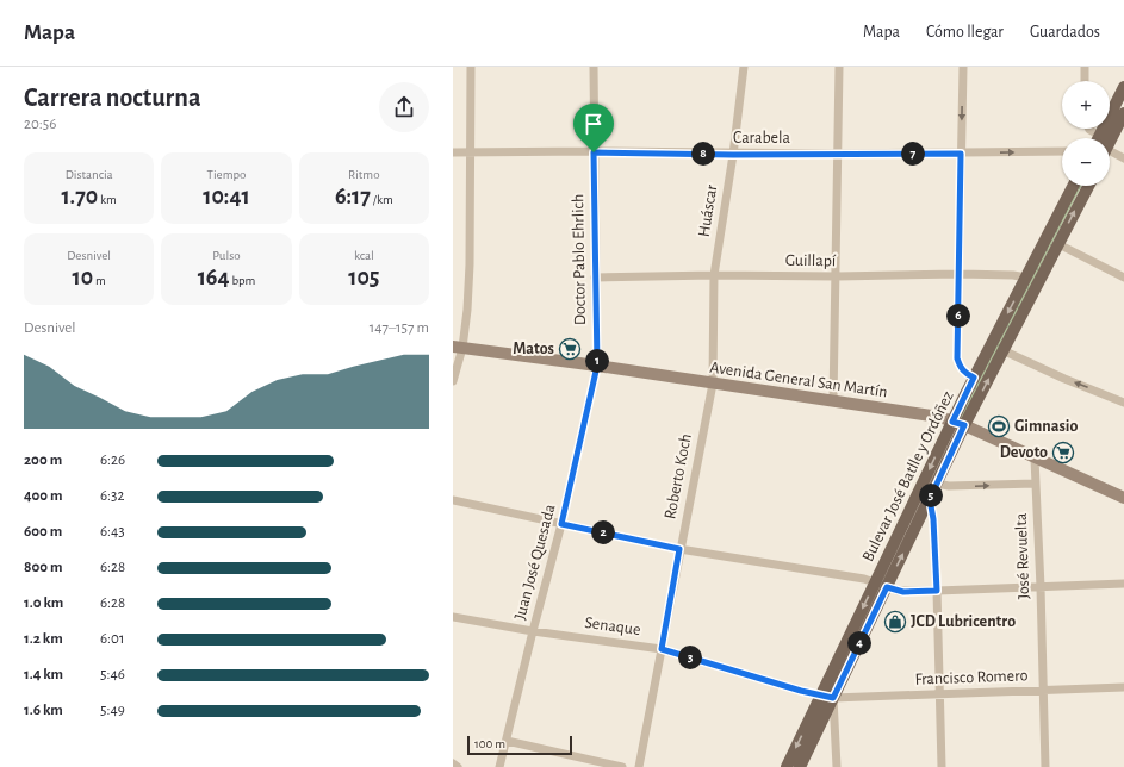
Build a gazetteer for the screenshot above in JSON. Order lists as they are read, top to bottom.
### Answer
{
  "streets": {
    "main road": ["Avenida General San Martín", "Bulevar José Batlle y Ordóñez"],
    "street": [
      "Carabela",
      "Huáscar",
      "Doctor Pablo Ehrlich",
      "Guillapí",
      "Roberto Koch",
      "José Revuelta",
      "Juan José Quesada",
      "Senaque",
      "Francisco Romero"
    ]
  },
  "crossings": [
    ["Carabela", "Huáscar"],
    ["Carabela", "Doctor Pablo Ehrlich"],
    ["Huáscar", "Guillapí"],
    ["Huáscar", "Roberto Koch"],
    ["Doctor Pablo Ehrlich", "Guillapí"],
    ["Doctor Pablo Ehrlich", "Avenida General San Martín"],
    ["Doctor Pablo Ehrlich", "Juan José Quesada"],
    ["Guillapí", "Roberto Koch"],
    ["Guillapí", "Bulevar José Batlle y Ordóñez"],
    ["Avenida General San Martín", "Roberto Koch"],
    ["Avenida General San Martín", "Bulevar José Batlle y Ordóñez"],
    ["Avenida General San Martín", "José Revuelta"],
    ["Avenida General San Martín", "Juan José Quesada"],
    ["Roberto Koch", "Senaque"],
    ["Bulevar José Batlle y Ordóñez", "Senaque"],
    ["Bulevar José Batlle y Ordóñez", "Francisco Romero"],
    ["José Revuelta", "Francisco Romero"],
    ["Juan José Quesada", "Senaque"],
    ["Senaque", "Francisco Romero"]
  ],
  "places": {
    "supermarket": ["Matos", "Devoto"],
    "sports": ["Gimnasio"],
    "shop": ["JCD Lubricentro"]
  },
  "scale_bar": "100 m",
  "page": {
    "header": "Mapa",
    "nav": ["Mapa", "Cómo llegar", "Guardados"],
    "heading": ["Carrera nocturna", "20:56"],
    "map_buttons": ["+", "−"],
    "pins": [
      "7",
      "8",
      "6",
      "1",
      "5",
      "2",
      "4",
      "3"
    ],
    "stats": [
      ["Distancia", "1.70 km"],
      ["Tiempo", "10:41"],
      ["Ritmo", "6:17 /km"],
      ["Desnivel", "10 m"],
      ["Pulso", "164 bpm"],
      ["kcal", "105"]
    ],
    "chart": ["Desnivel", "147–157 m"],
    "list": [
      {
        "name": "200 m",
        "note": "6:26"
      },
      {
        "name": "400 m",
        "note": "6:32"
      },
      {
        "name": "600 m",
        "note": "6:43"
      },
      {
        "name": "800 m",
        "note": "6:28"
      },
      {
        "name": "1.0 km",
        "note": "6:28"
      },
      {
        "name": "1.2 km",
        "note": "6:01"
      },
      {
        "name": "1.4 km",
        "note": "5:46"
      },
      {
        "name": "1.6 km",
        "note": "5:49"
      }
    ],
    "scale": "100 m"
  }
}
